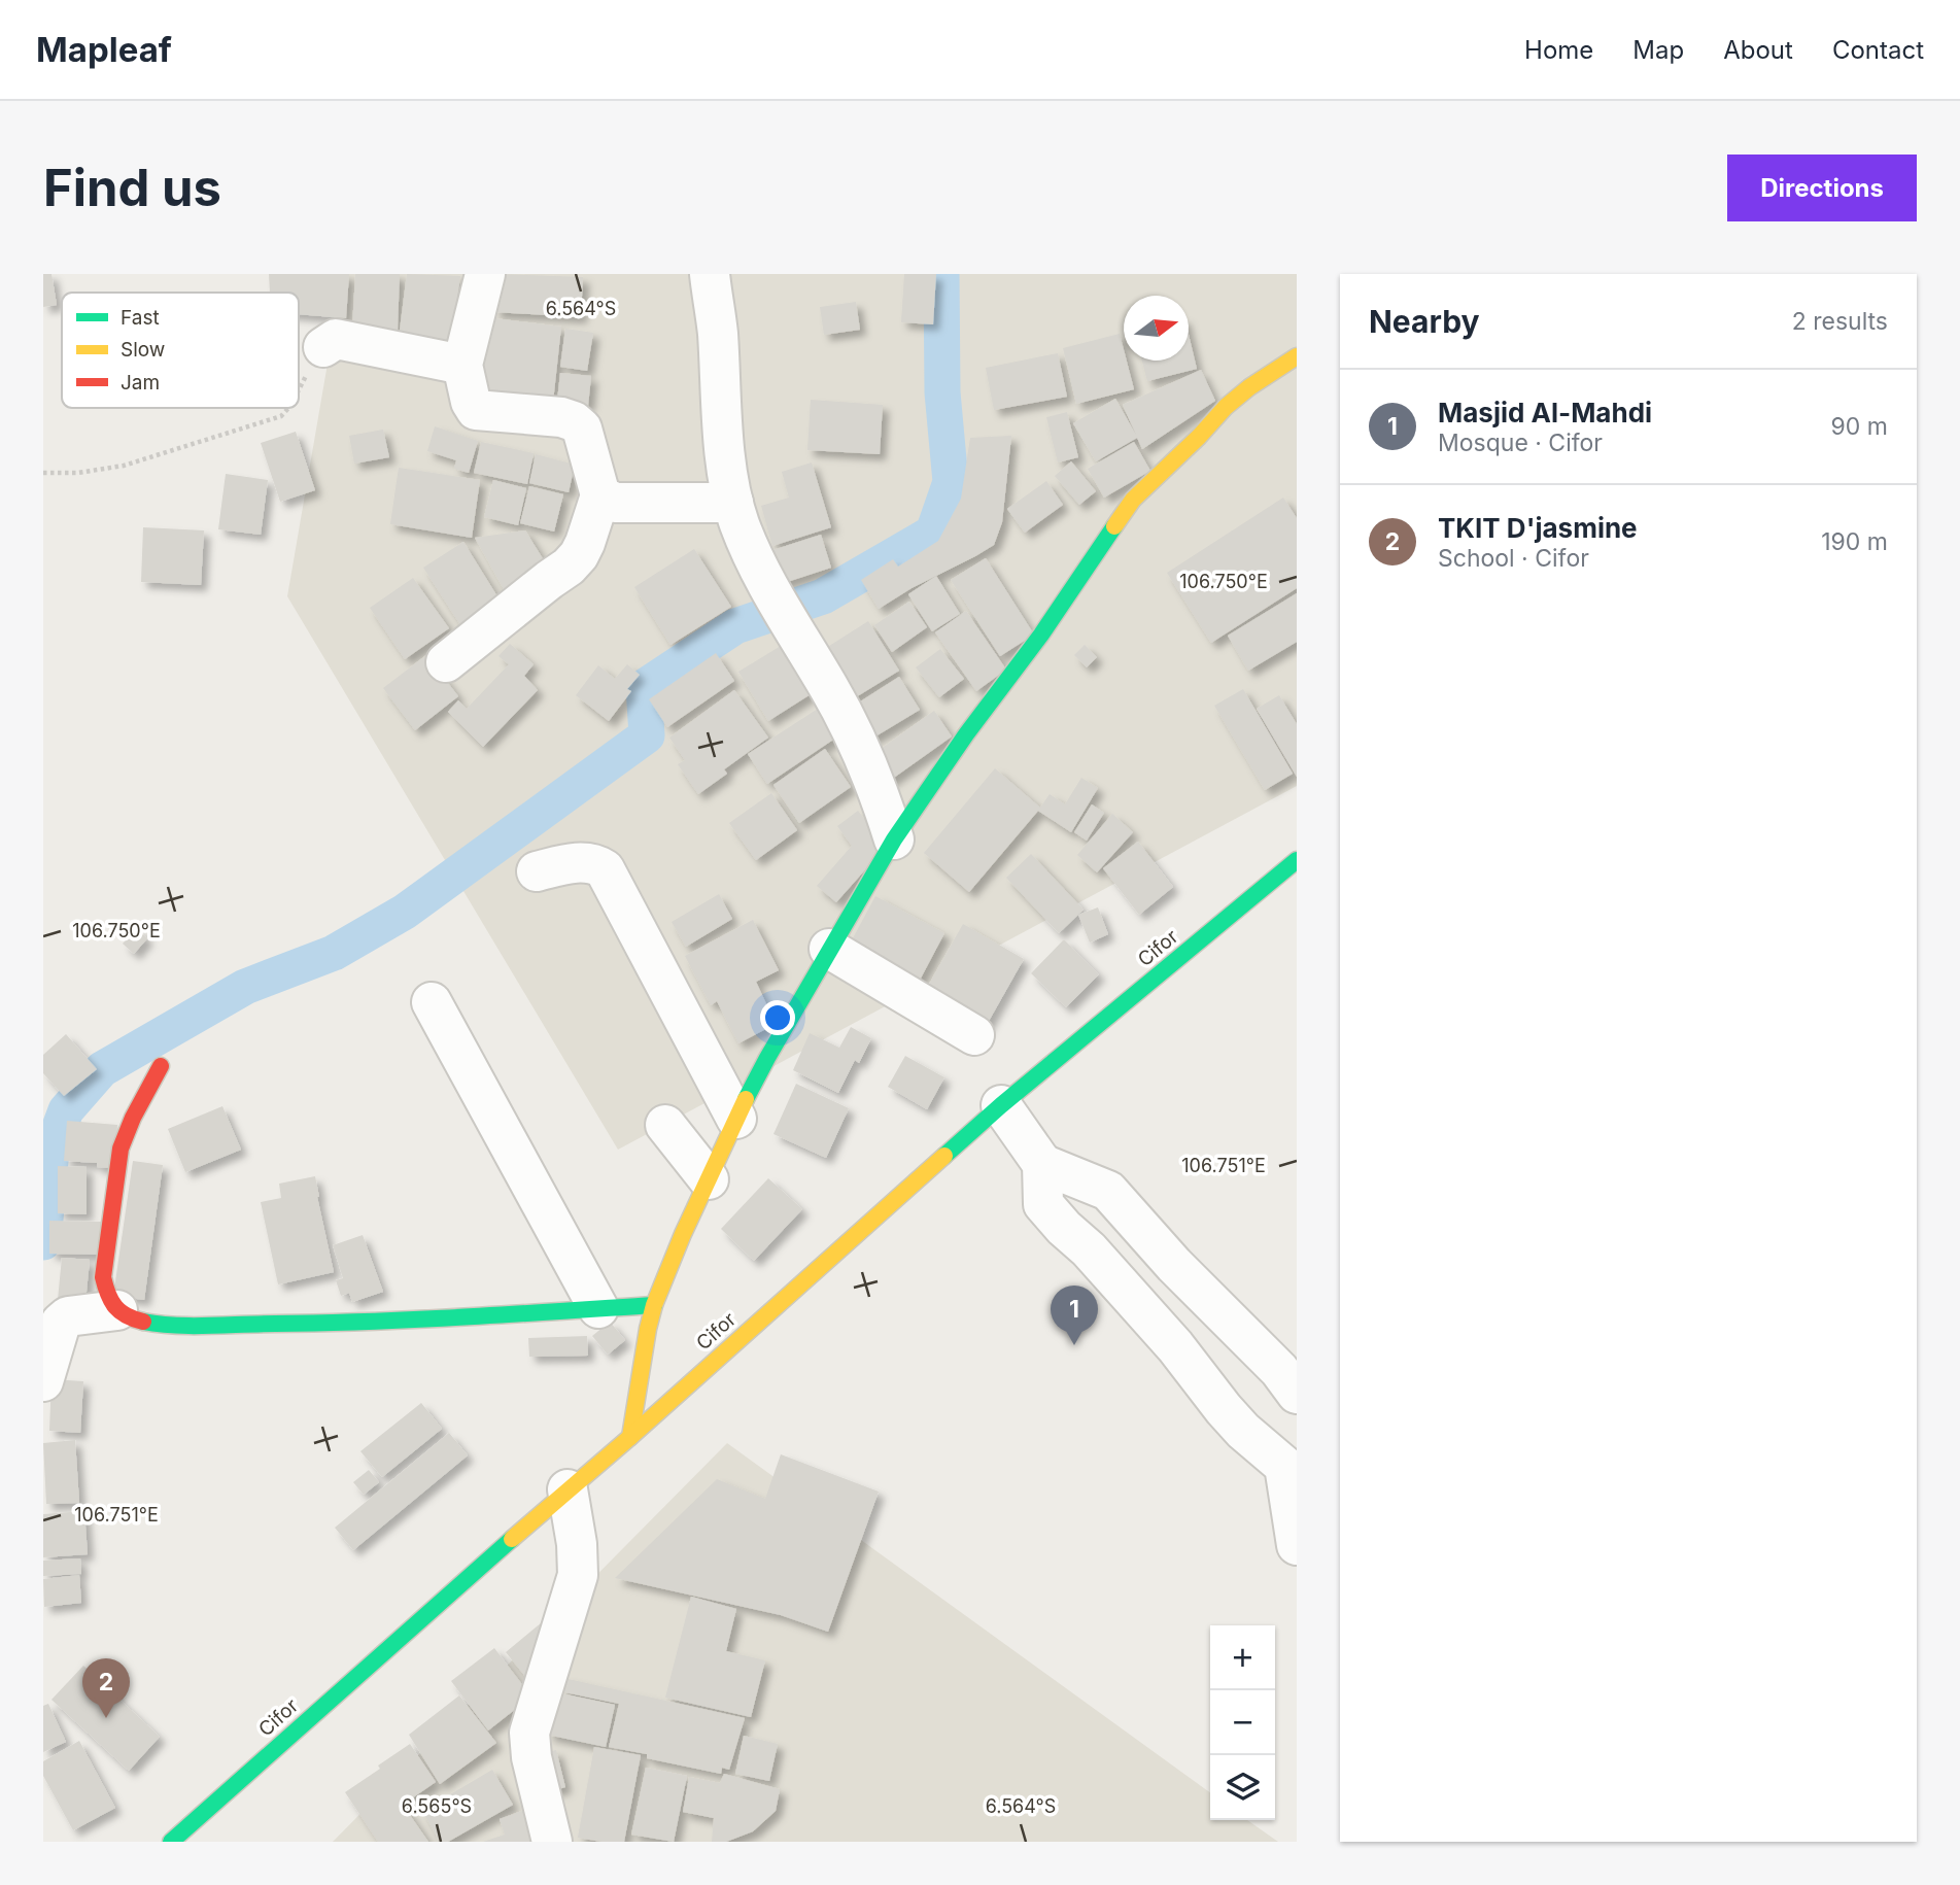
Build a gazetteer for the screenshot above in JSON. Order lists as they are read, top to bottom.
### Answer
{
  "streets": {
    "street": ["Cifor"]
  },
  "legend": ["Fast", "Slow", "Jam"],
  "north": "right",
  "page": {
    "header": "Mapleaf",
    "nav": [
      "Home",
      "Map",
      "About",
      "Contact"
    ],
    "buttons": "Directions",
    "title": "Find us",
    "heading": ["Nearby", "2 results"],
    "list": [
      {
        "mark": "1",
        "name": "Masjid Al-Mahdi",
        "note": "Mosque · Cifor",
        "value": "90 m"
      },
      {
        "mark": "2",
        "name": "TKIT D'jasmine",
        "note": "School · Cifor",
        "value": "190 m"
      }
    ],
    "pins": ["1", "2"],
    "map_buttons": ["+", "−"]
  },
  "coordinates": [
    "6.564°S",
    "106.750°E",
    "106.751°E",
    "6.565°S"
  ]
}
